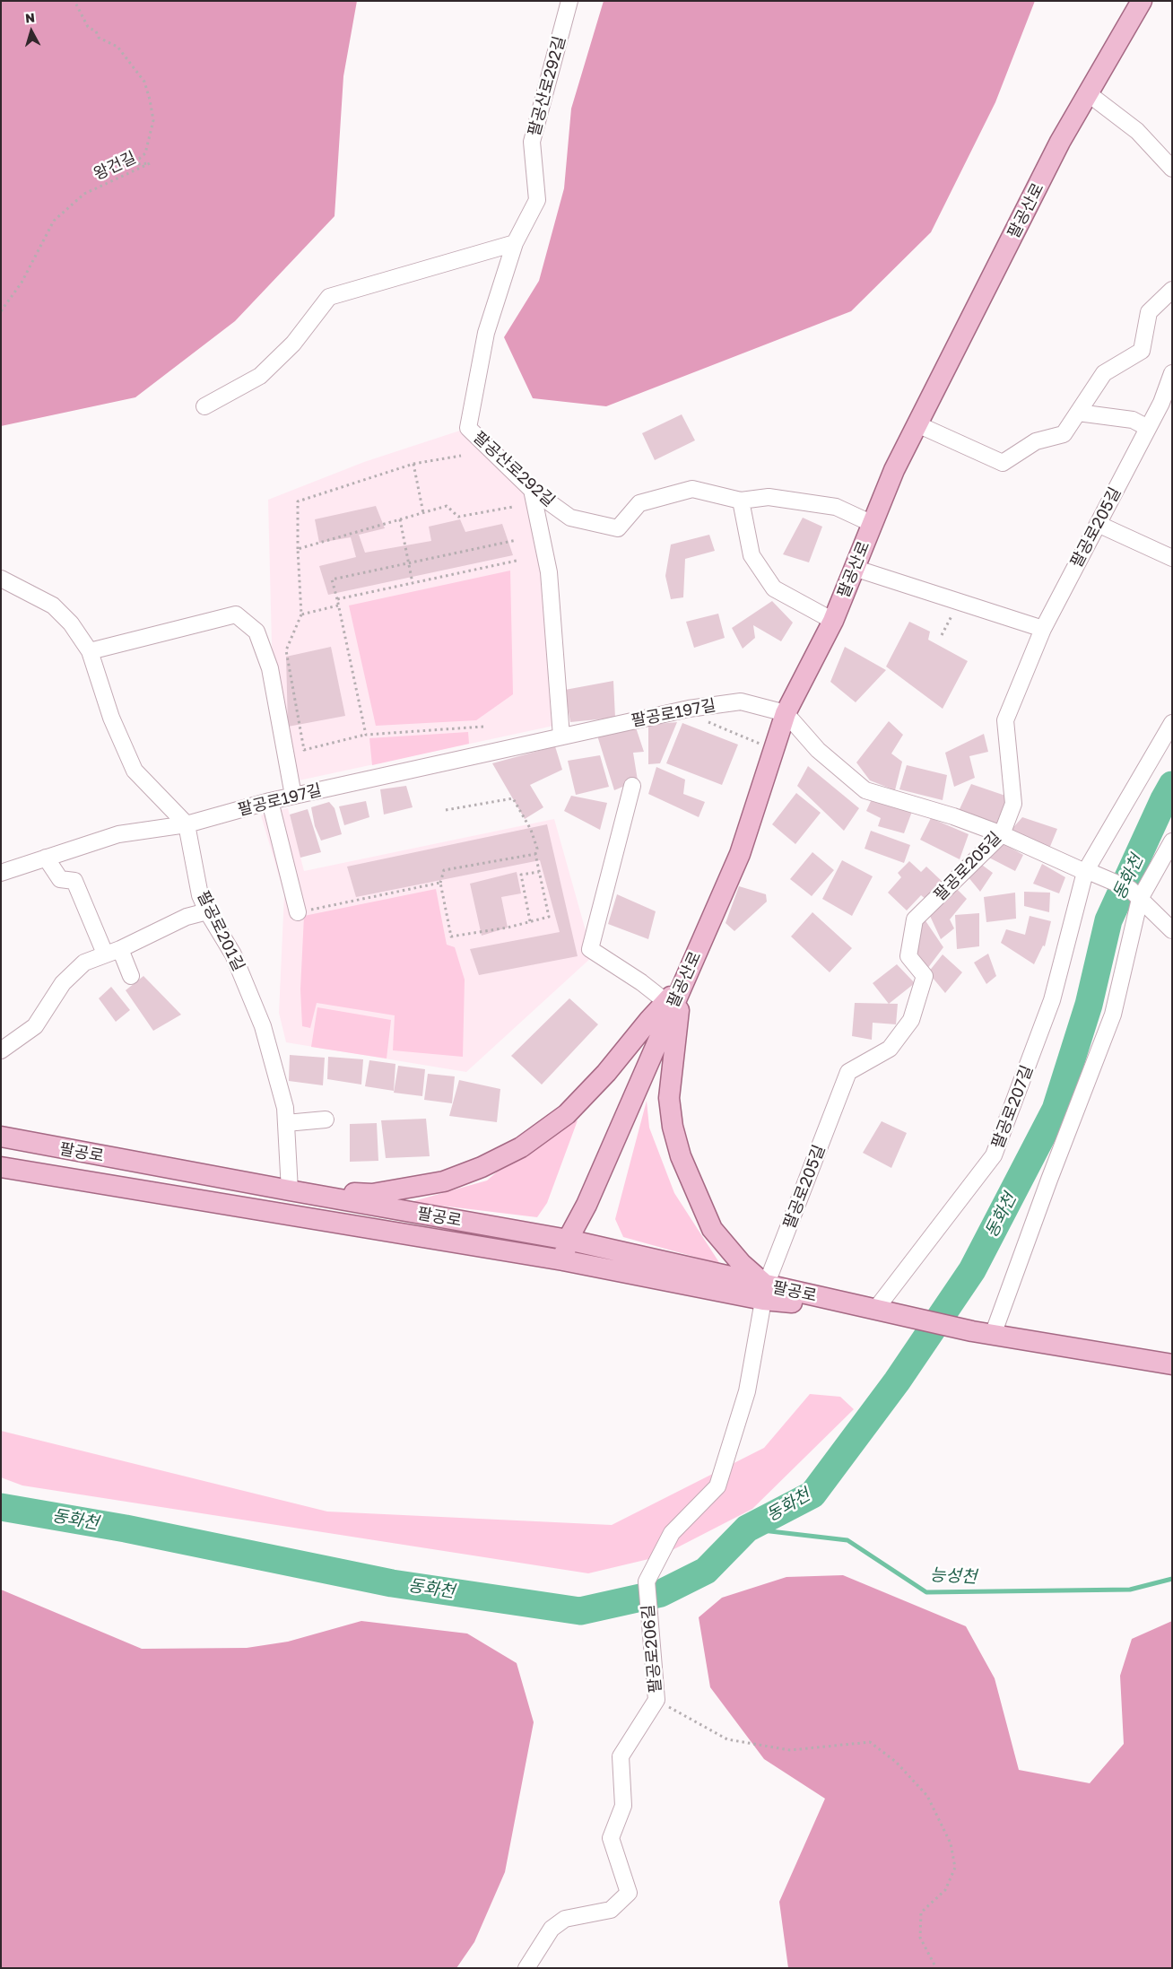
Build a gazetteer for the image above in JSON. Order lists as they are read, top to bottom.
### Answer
{
  "streets": {
    "main road": ["팔공산로", "팔공로"],
    "street": [
      "팔공산로292길",
      "팔공로205길",
      "팔공로197길",
      "팔공로201길",
      "팔공로207길",
      "팔공로206길"
    ],
    "path": ["왕건길"]
  },
  "crossings": [
    ["팔공산로292길", "팔공산로"],
    ["팔공산로", "팔공로197길"],
    ["팔공산로", "팔공로"],
    ["팔공로205길", "팔공로"],
    ["팔공로205길", "팔공로206길"],
    ["팔공로197길", "팔공로201길"],
    ["팔공로201길", "팔공로"],
    ["팔공로207길", "팔공로"],
    ["팔공로", "팔공로206길"]
  ],
  "water": ["동화천", "능성천"],
  "north": "top"
}
